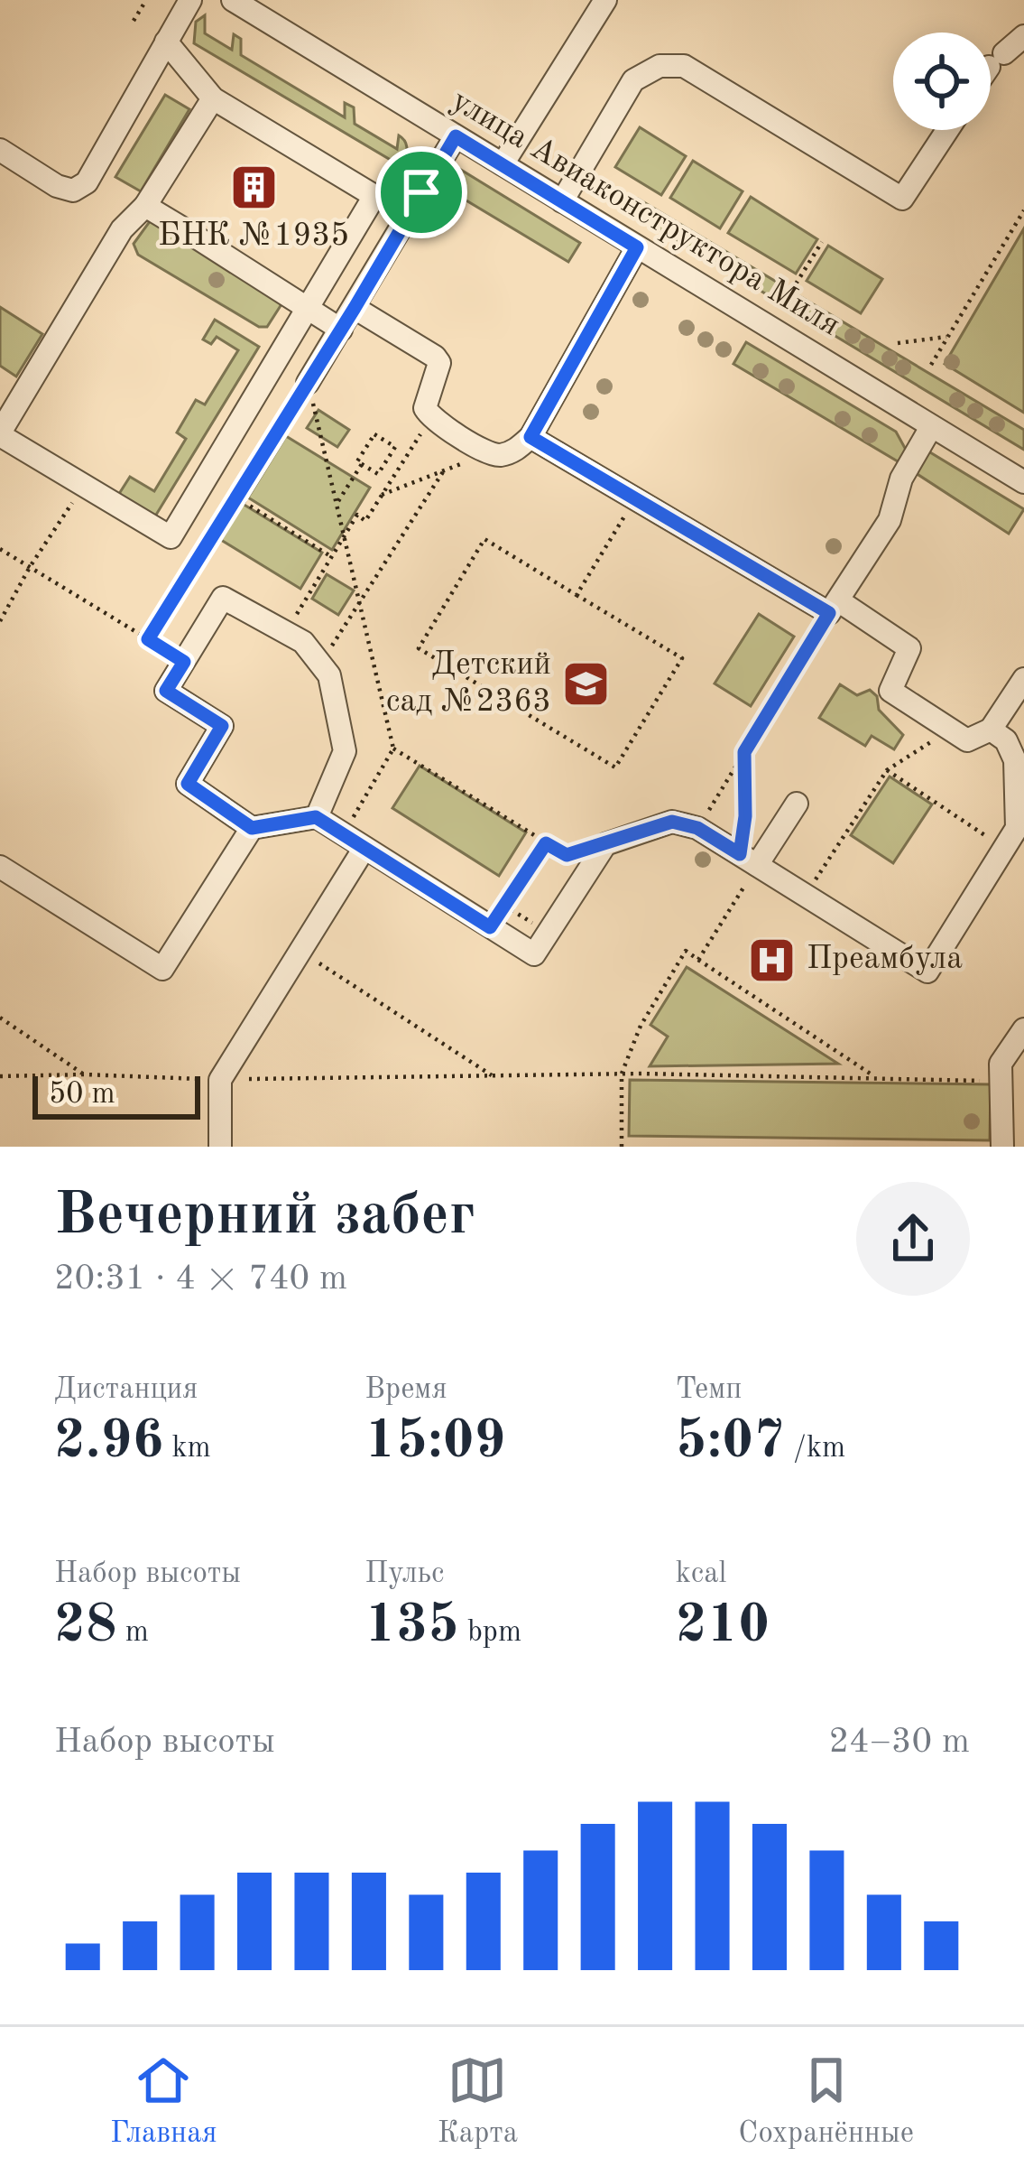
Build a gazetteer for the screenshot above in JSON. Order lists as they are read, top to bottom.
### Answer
{
  "streets": {
    "street": ["улица Авиаконструктора Миля"]
  },
  "places": {
    "building": ["БНК №1935"],
    "school or university": ["Детский сад №2363"],
    "hospital": ["Преамбула"]
  },
  "scale_bar": "50 m",
  "page": {
    "scale": "50 m",
    "heading": ["Вечерний забег", "20:31 · 4 × 740 m"],
    "stats": [
      ["Дистанция", "2.96 km"],
      ["Время", "15:09"],
      ["Темп", "5:07 /km"],
      ["Набор высоты", "28 m"],
      ["Пульс", "135 bpm"],
      ["kcal", "210"]
    ],
    "chart": ["Набор высоты", "24–30 m"],
    "tabs": ["Главная", "Карта", "Сохранённые"]
  }
}
